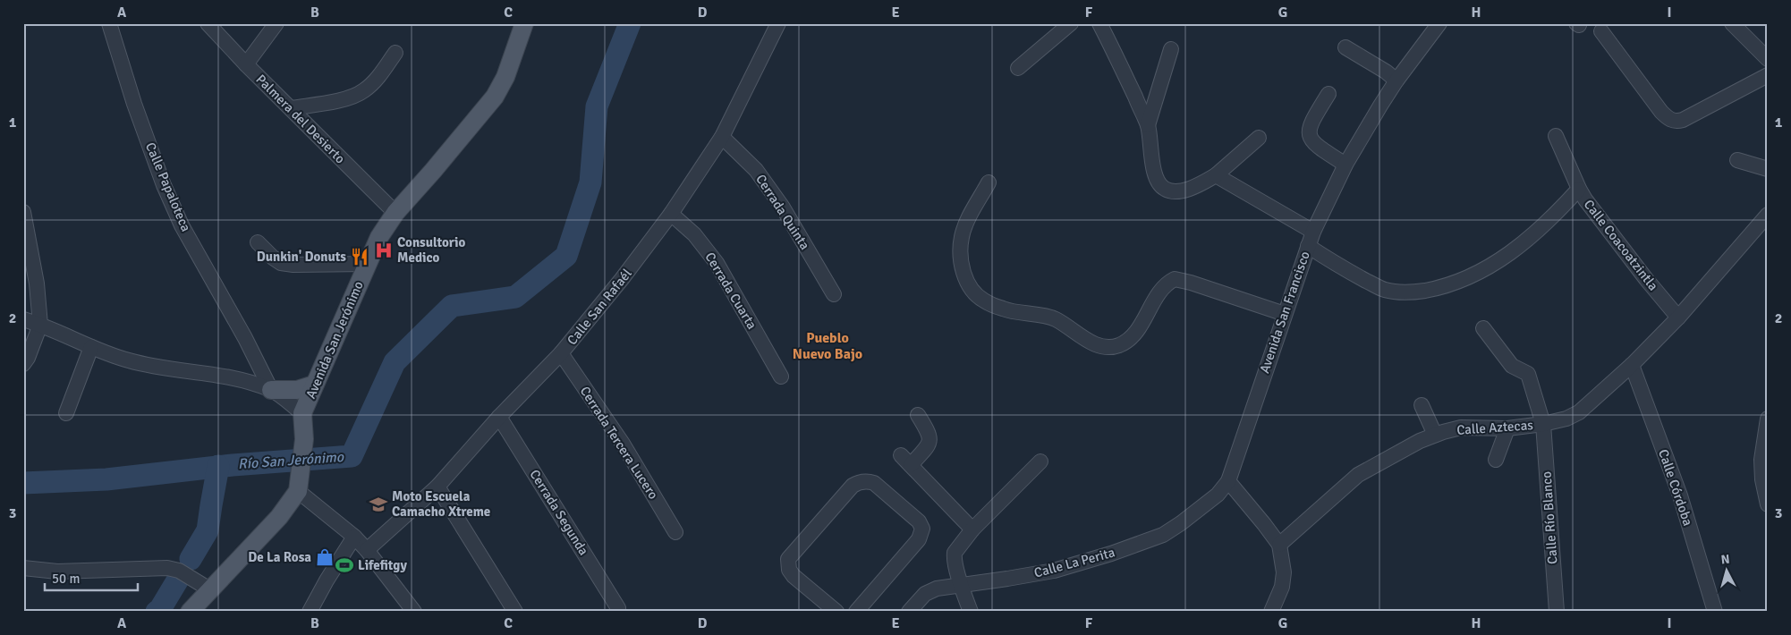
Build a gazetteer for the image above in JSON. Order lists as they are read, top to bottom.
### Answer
{
  "streets": {
    "main road": ["Avenida San Jerónimo"],
    "street": [
      "Palmera del Desierto",
      "Calle Papaloteca",
      "Cerrada Quinta",
      "Calle Coacoatzintla",
      "Cerrada Cuarta",
      "Calle San Rafaél",
      "Avenida San Francisco",
      "Calle Aztecas",
      "Cerrada Tercera Lucero",
      "Calle Córdoba",
      "Cerrada Segunda",
      "Calle Río Blanco",
      "Calle La Perita"
    ]
  },
  "crossings": [
    ["Palmera del Desierto", "Avenida San Jerónimo"],
    ["Cerrada Quinta", "Calle San Rafaél"],
    ["Calle Coacoatzintla", "Avenida San Francisco"],
    ["Calle Coacoatzintla", "Calle Aztecas"],
    ["Cerrada Cuarta", "Calle San Rafaél"],
    ["Calle San Rafaél", "Cerrada Tercera Lucero"],
    ["Calle San Rafaél", "Cerrada Segunda"],
    ["Avenida San Francisco", "Calle La Perita"],
    ["Calle Aztecas", "Calle Córdoba"],
    ["Calle Aztecas", "Calle Río Blanco"]
  ],
  "districts": ["Pueblo Nuevo Bajo"],
  "water": ["Río San Jerónimo"],
  "places": {
    "hospital": ["Consultorio Medico"],
    "restaurant": ["Dunkin' Donuts"],
    "school or university": ["Moto Escuela Camacho Xtreme"],
    "shop": ["De La Rosa"],
    "sports": ["Lifefitgy"]
  },
  "scale_bar": "50 m",
  "north": "top",
  "grid": {
    "columns": [
      "A",
      "B",
      "C",
      "D",
      "E",
      "F",
      "G",
      "H",
      "I"
    ],
    "rows": ["1", "2", "3"]
  }
}
